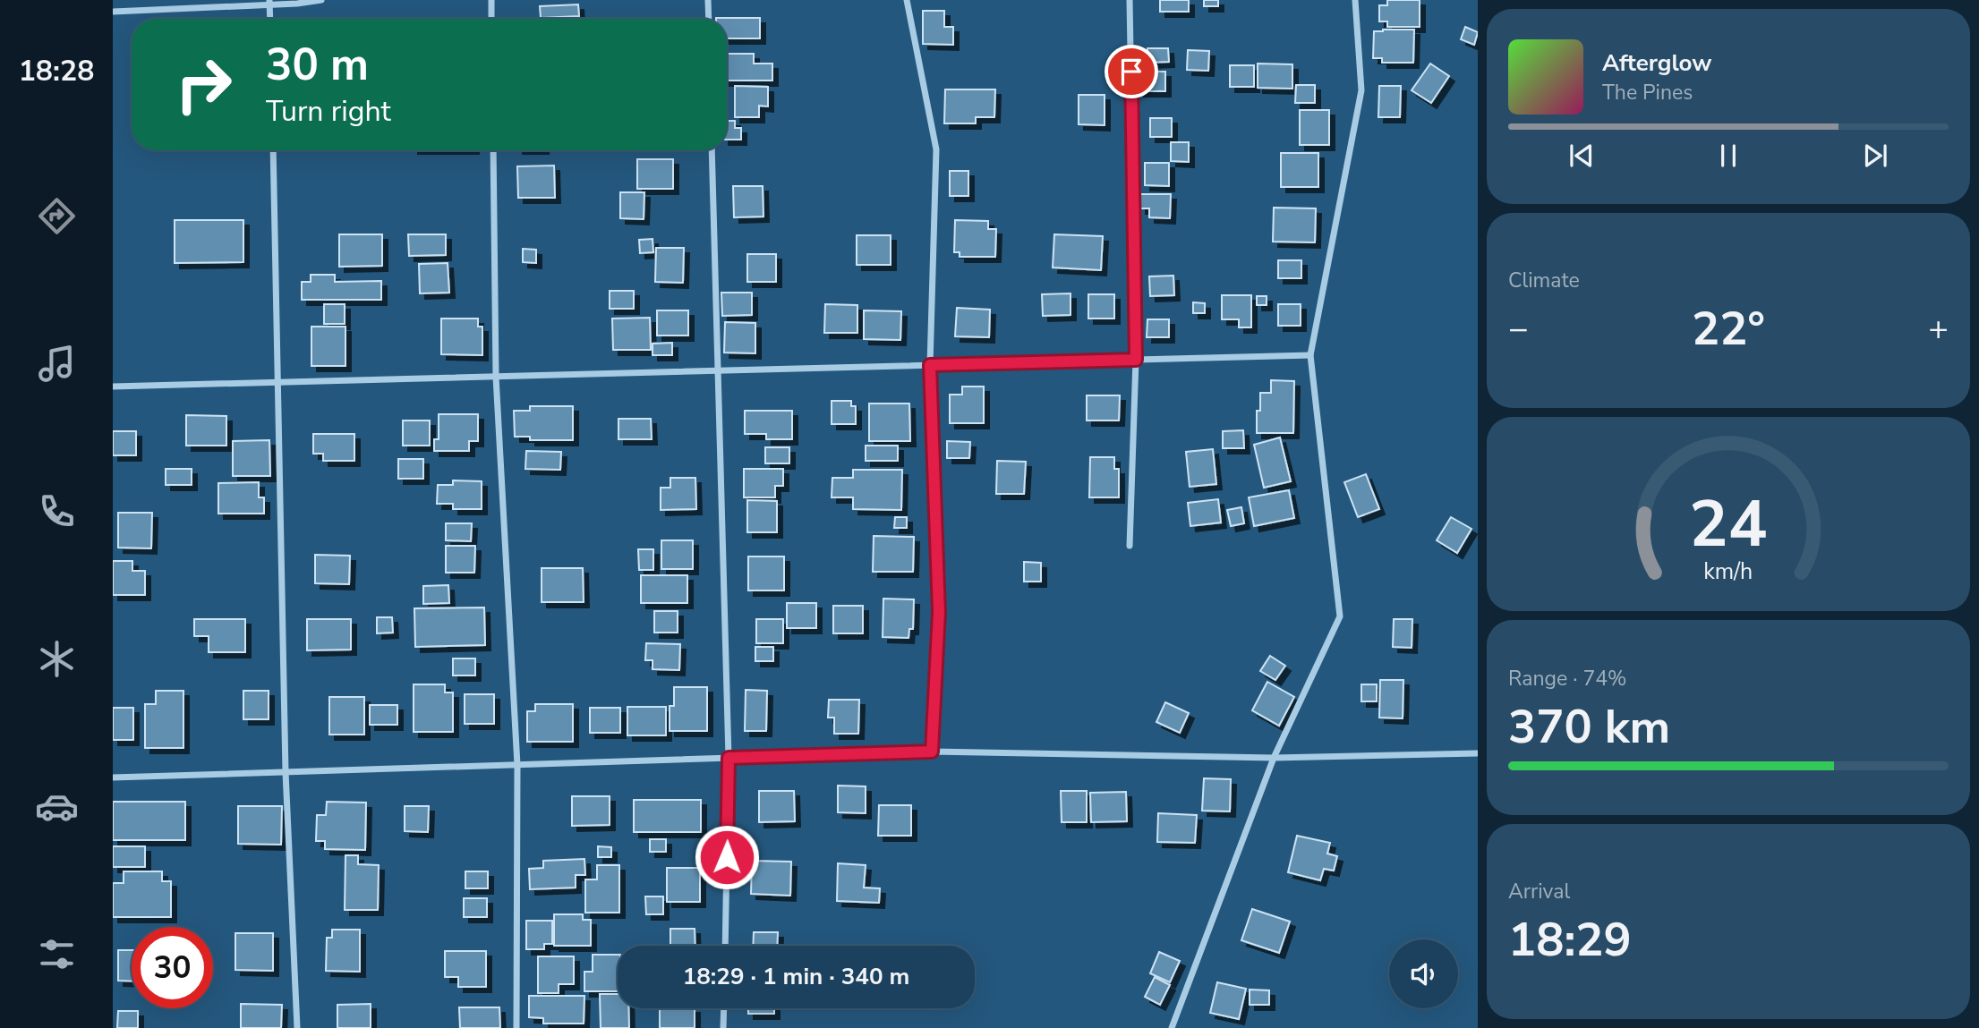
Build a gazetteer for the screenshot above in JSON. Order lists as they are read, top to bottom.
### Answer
{
  "page": {
    "tabs": "18:28",
    "turn": ["30 m", "Turn right"],
    "song": ["Afterglow", "The Pines"],
    "tile": [
      "Climate",
      ["Range · 74%", "370 km"],
      ["Arrival", "18:29"]
    ],
    "heat": ["−", "22°", "+"],
    "limit": "30",
    "trip": "18:29 · 1 min · 340 m",
    "gauge": ["24", "km/h"]
  }
}
